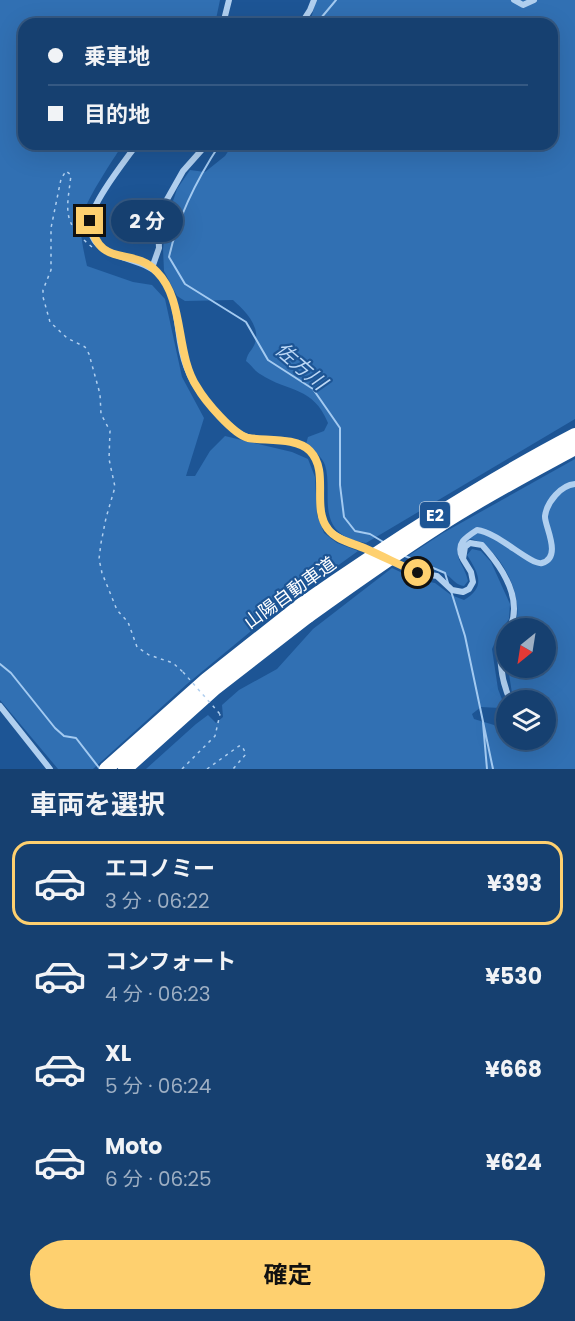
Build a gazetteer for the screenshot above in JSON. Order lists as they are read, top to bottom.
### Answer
{
  "streets": {
    "highway": ["E2", "山陽自動車道"]
  },
  "water": ["佐方川"],
  "north": "bottom left",
  "page": {
    "banner": ["乗車地", "目的地"],
    "bubble": "2 分",
    "heading": "車両を選択",
    "list": [
      {
        "name": "エコノミー",
        "note": "3 分 · 06:22",
        "value": "¥393"
      },
      {
        "name": "コンフォート",
        "note": "4 分 · 06:23",
        "value": "¥530"
      },
      {
        "name": "XL",
        "note": "5 分 · 06:24",
        "value": "¥668"
      },
      {
        "name": "Moto",
        "note": "6 分 · 06:25",
        "value": "¥624"
      }
    ],
    "buttons": "確定"
  }
}
